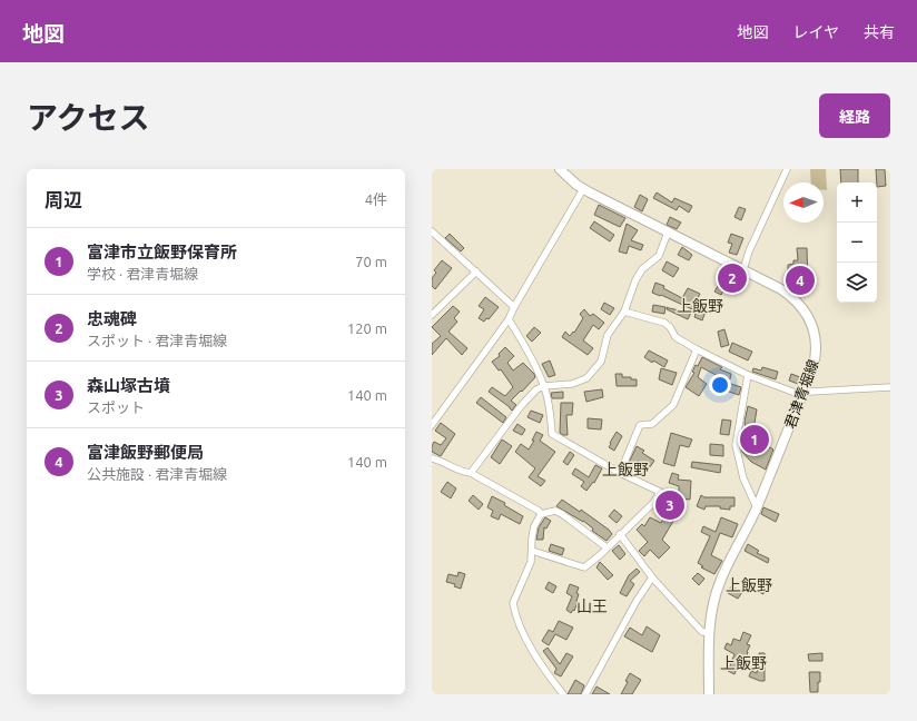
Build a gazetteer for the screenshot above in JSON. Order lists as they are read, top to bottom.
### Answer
{
  "streets": {
    "main road": ["君津青堀線"]
  },
  "districts": [
    "上飯野",
    "上飯野",
    "上飯野",
    "山王",
    "上飯野"
  ],
  "north": "left",
  "page": {
    "header": "地図",
    "nav": ["地図", "レイヤ", "共有"],
    "title": "アクセス",
    "buttons": "経路",
    "heading": ["周辺", "4件"],
    "map_buttons": ["+", "−"],
    "list": [
      {
        "mark": "1",
        "name": "富津市立飯野保育所",
        "note": "学校 · 君津青堀線",
        "value": "70 m"
      },
      {
        "mark": "2",
        "name": "忠魂碑",
        "note": "スポット · 君津青堀線",
        "value": "120 m"
      },
      {
        "mark": "3",
        "name": "森山塚古墳",
        "note": "スポット",
        "value": "140 m"
      },
      {
        "mark": "4",
        "name": "富津飯野郵便局",
        "note": "公共施設 · 君津青堀線",
        "value": "140 m"
      }
    ],
    "pins": [
      "2",
      "4",
      "1",
      "3"
    ]
  }
}
